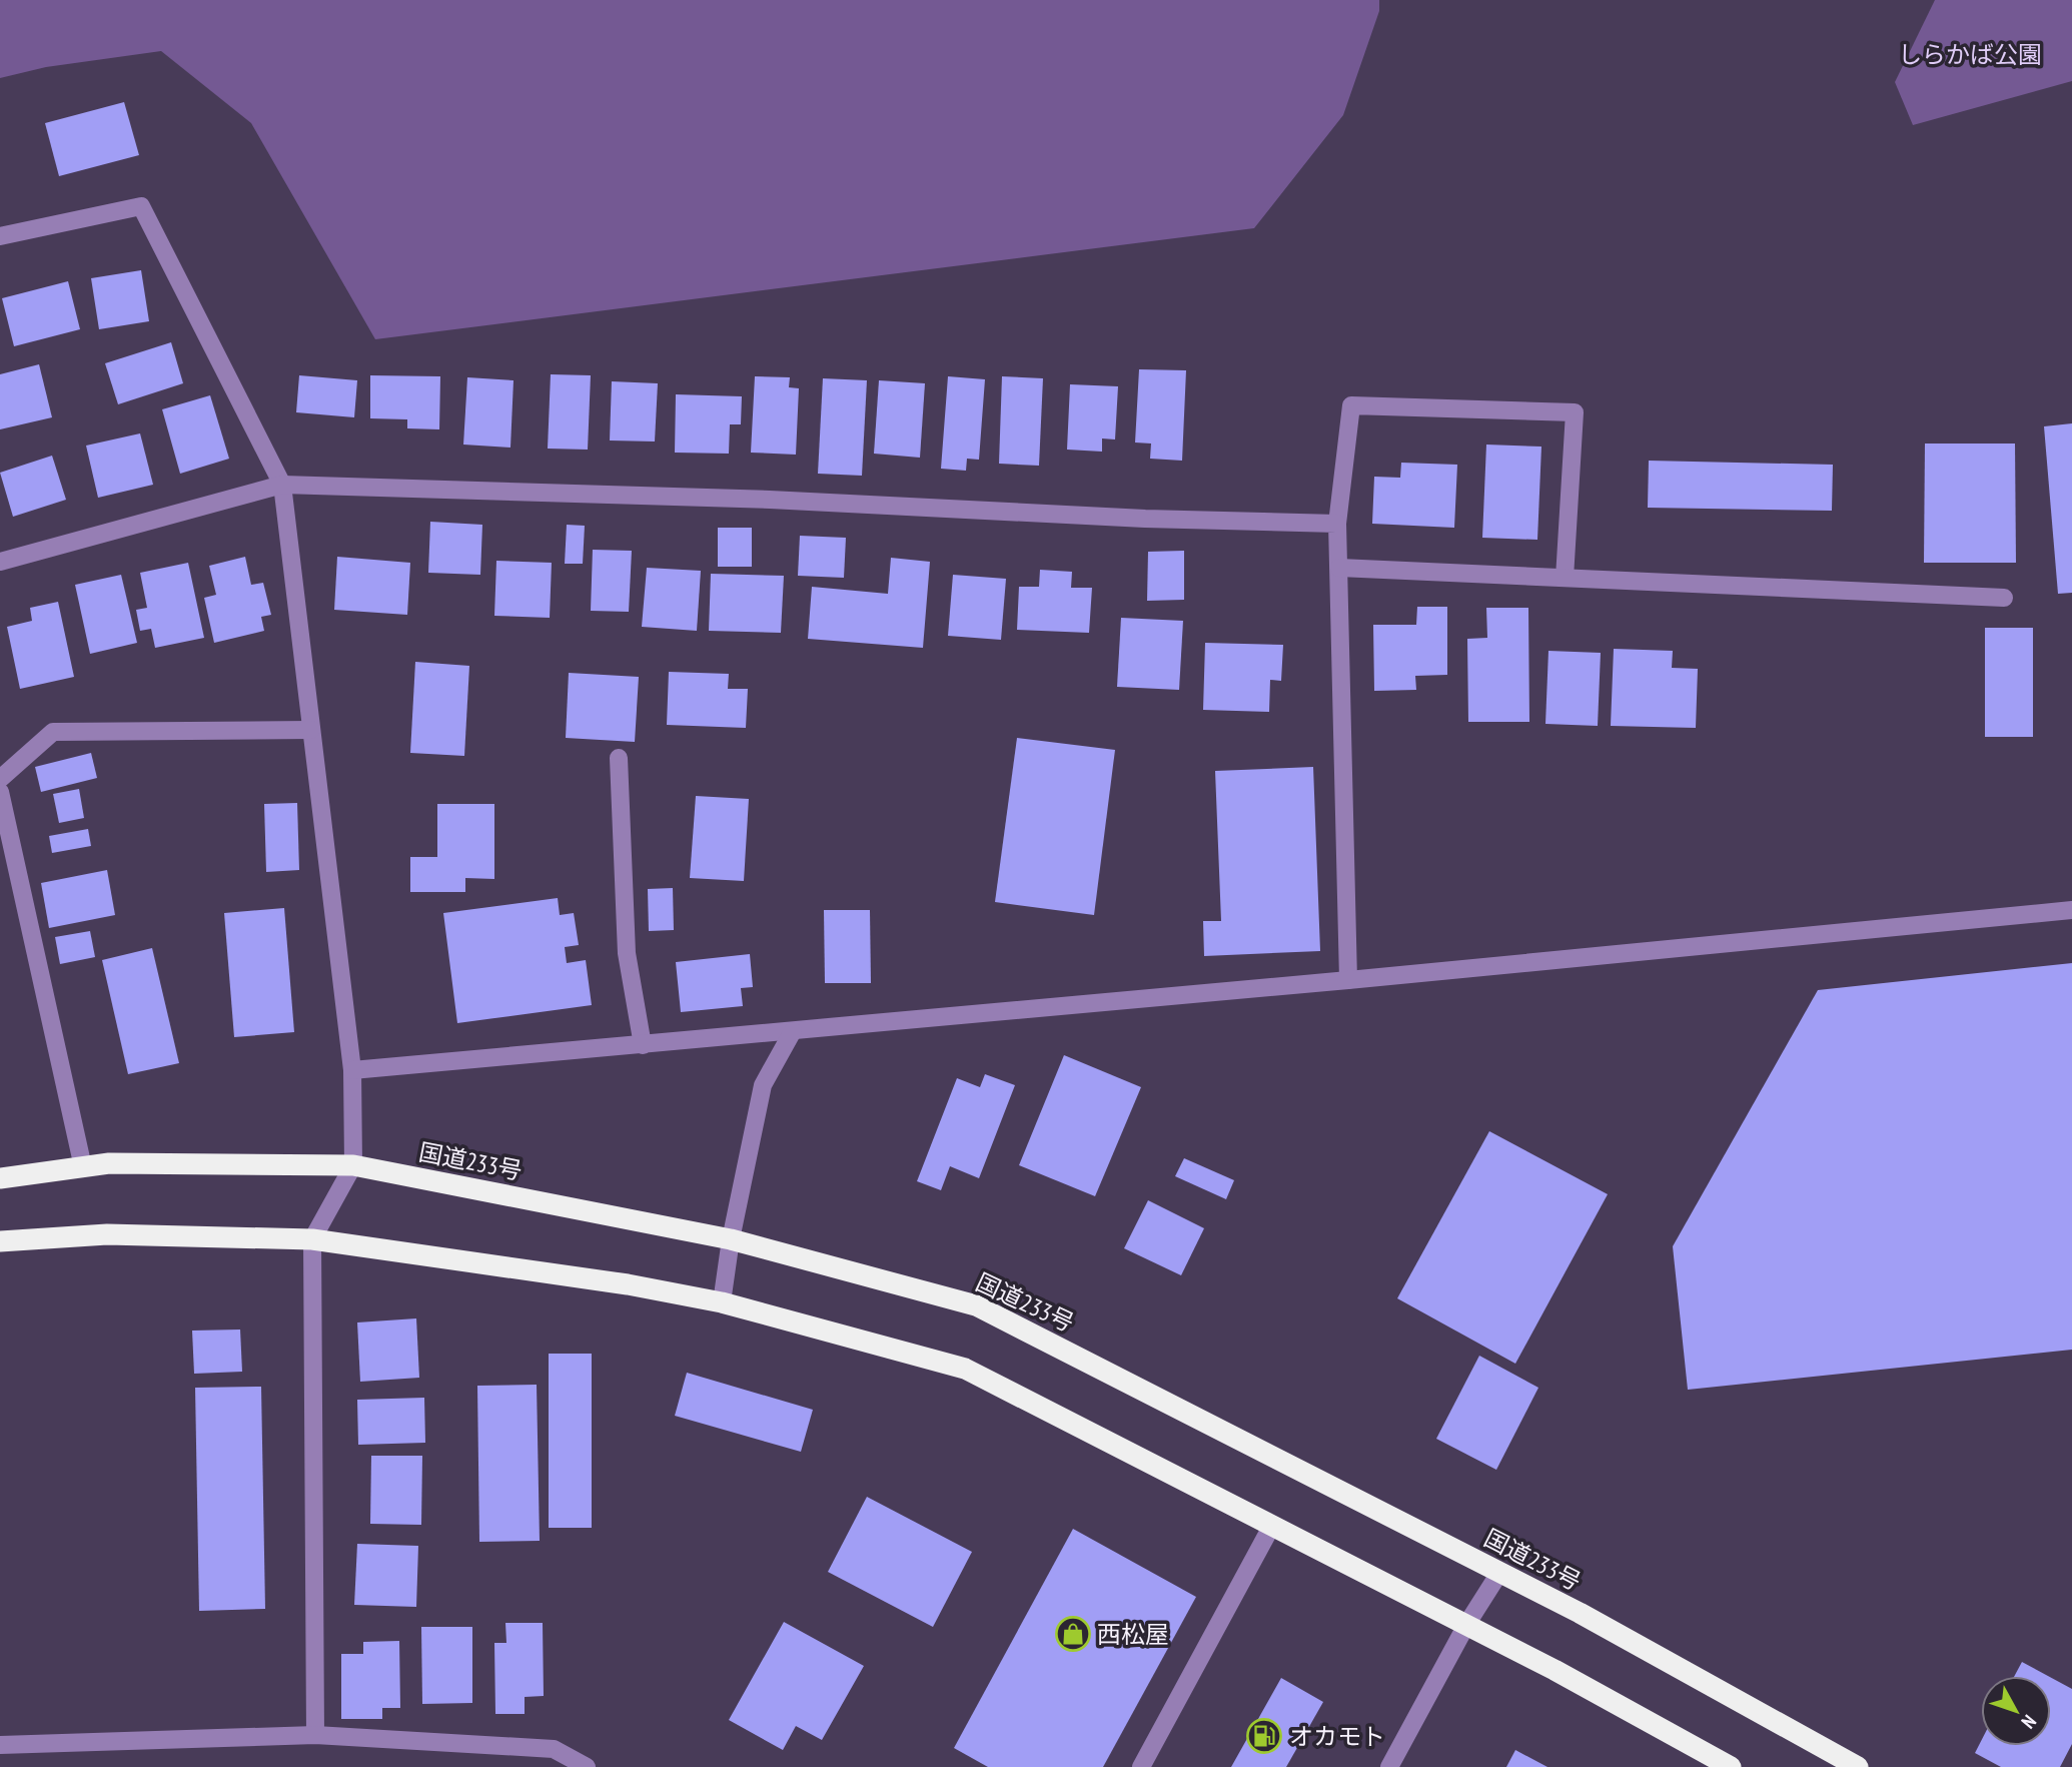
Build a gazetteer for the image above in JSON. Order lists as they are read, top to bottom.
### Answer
{
  "streets": {
    "highway": ["国道233号"]
  },
  "parks": ["しらかば公園"],
  "places": {
    "shop": ["西松屋"],
    "fuel station": ["オカモト"]
  },
  "north": "bottom right"
}
